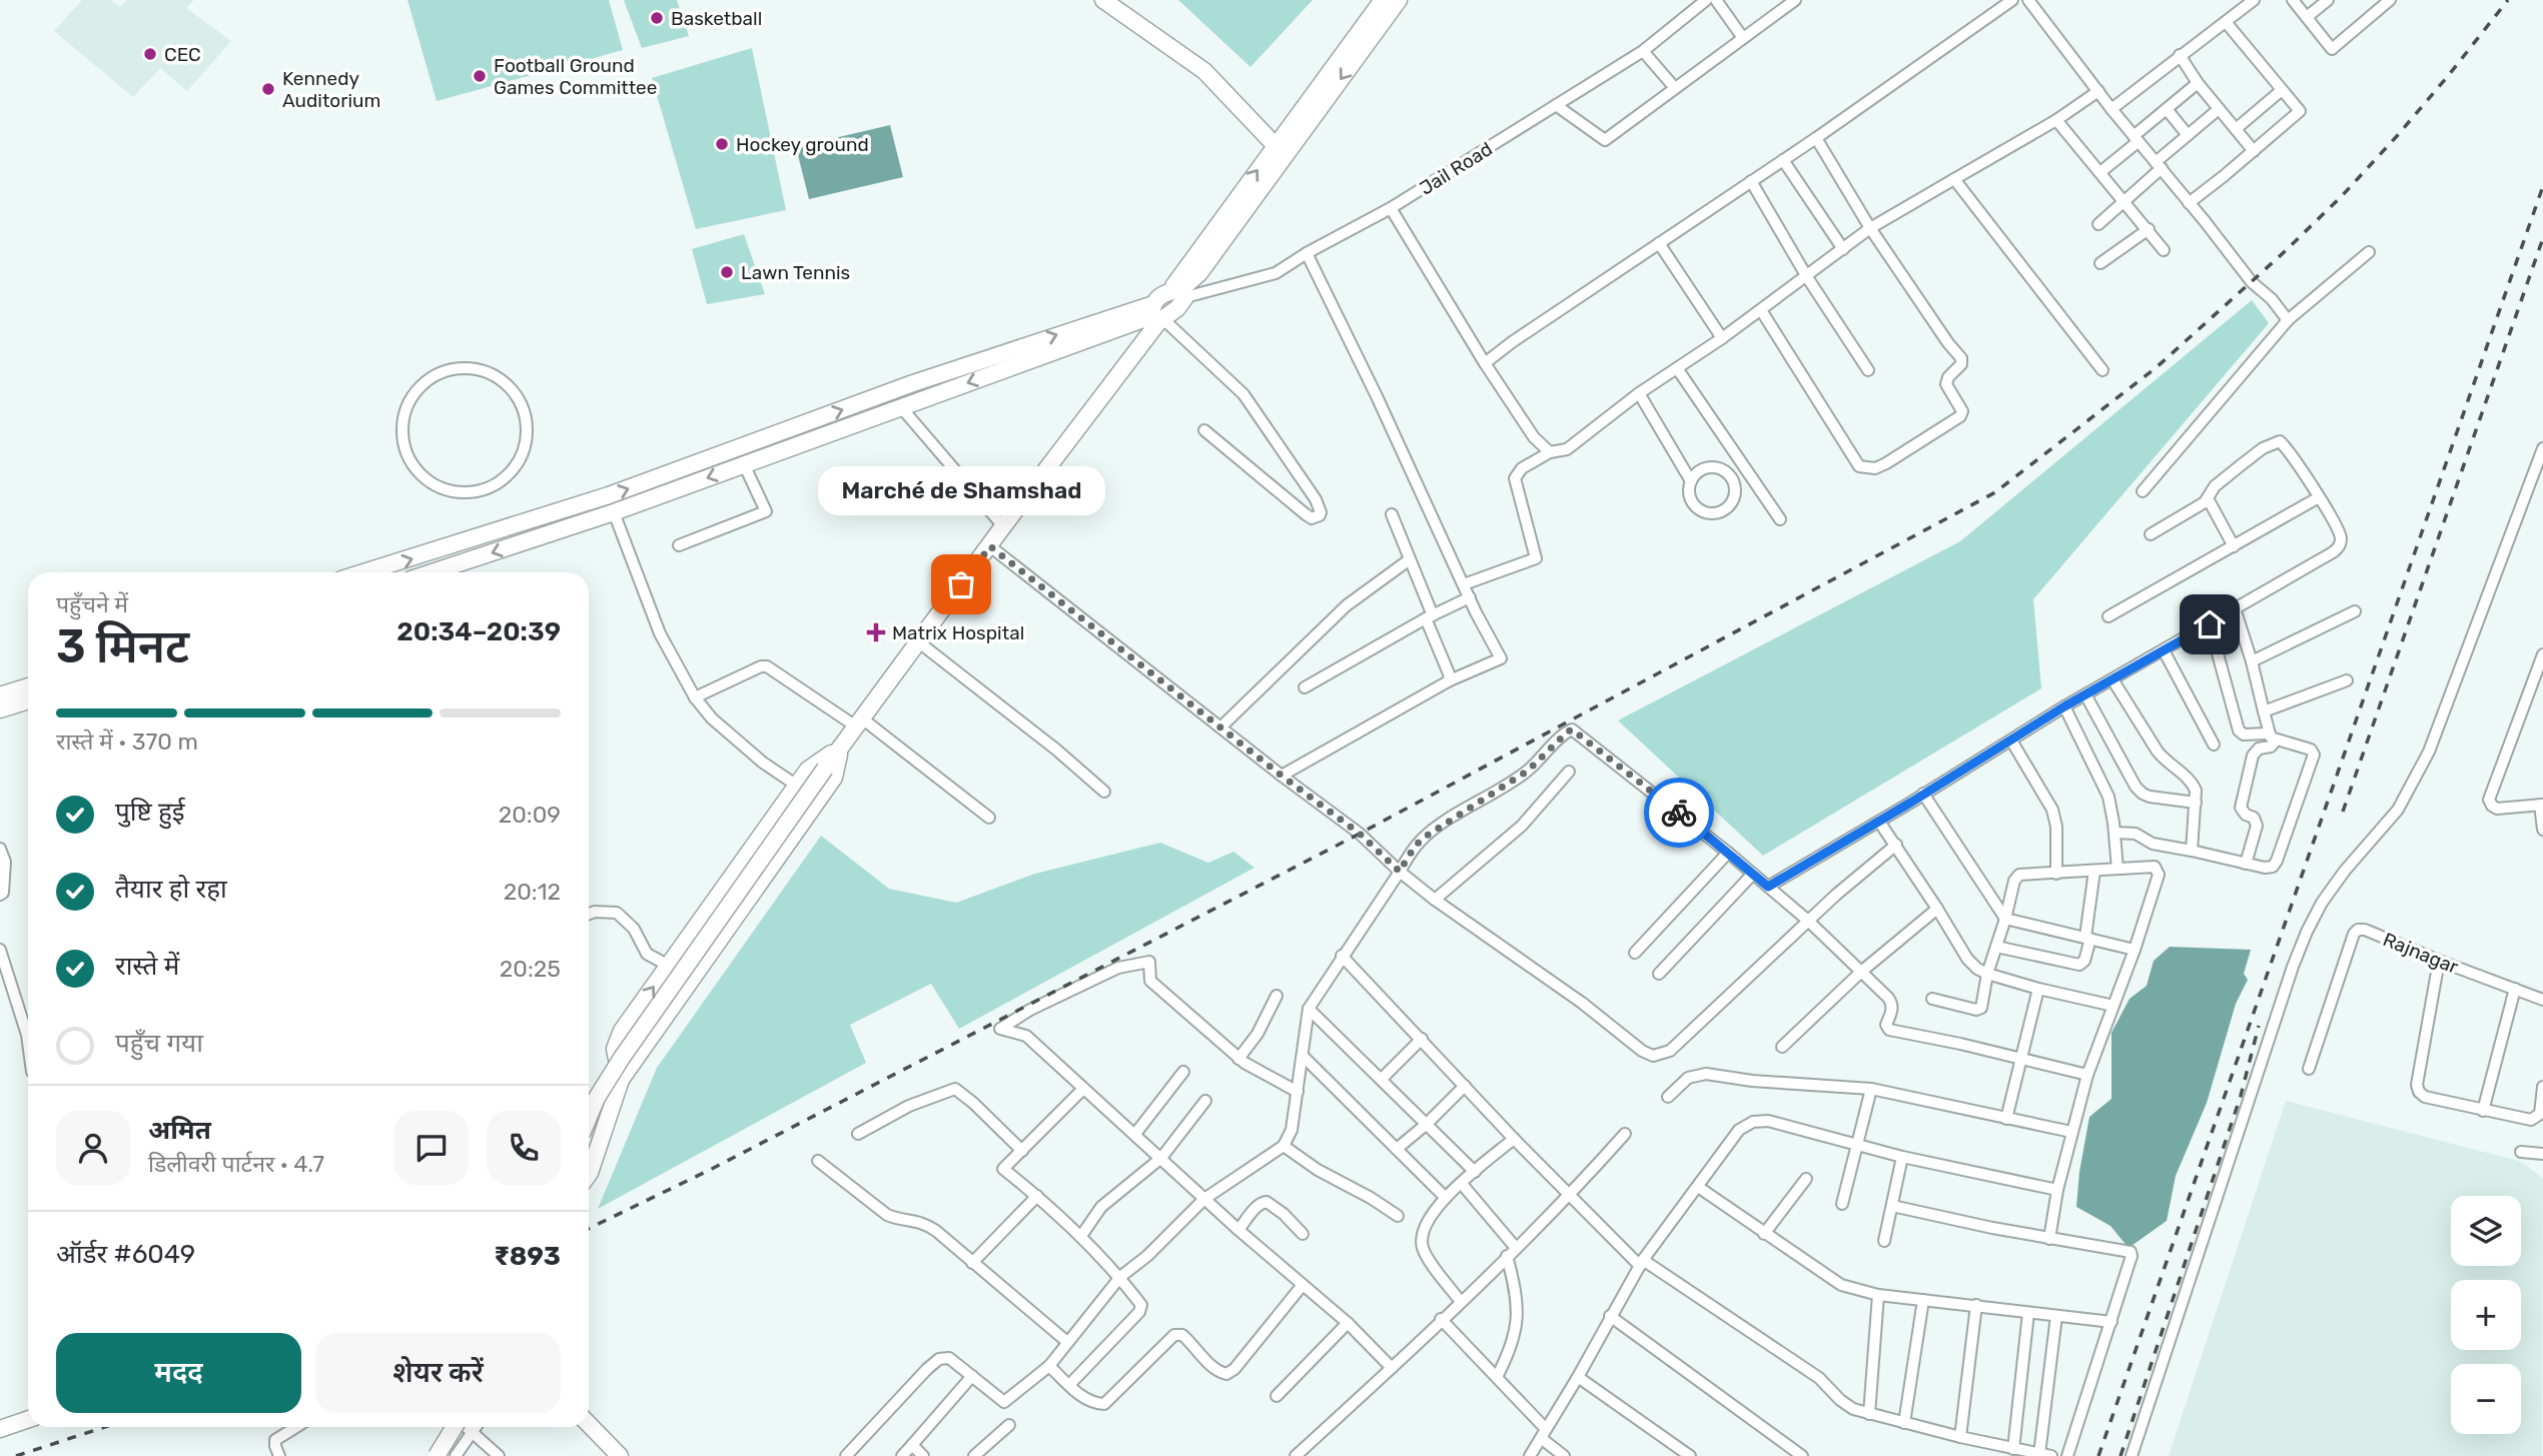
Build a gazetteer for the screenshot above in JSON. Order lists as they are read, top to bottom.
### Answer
{
  "streets": {
    "street": ["Jail Road", "Rajnagar"]
  },
  "places": {
    "other": [
      "Basketball",
      "CEC",
      "Football Ground Games Committee",
      "Kennedy Auditorium",
      "Hockey ground",
      "Lawn Tennis",
      "Marché de Shamshad"
    ],
    "health": ["Matrix Hospital"]
  },
  "page": {
    "bubble": "Marché de Shamshad",
    "heading": ["3 मिनट", "पहुँचने में", "20:34–20:39"],
    "panel": [
      "अमित",
      "डिलीवरी पार्टनर · 4.7",
      "ऑर्डर #6049",
      "₹893"
    ],
    "bar": "रास्ते में · 370 m",
    "list": [
      ["पुष्टि हुई", "20:09"],
      ["तैयार हो रहा", "20:12"],
      ["रास्ते में", "20:25"],
      "पहुँच गया"
    ],
    "map_buttons": ["+", "−"],
    "buttons": ["मदद", "शेयर करें"]
  }
}
